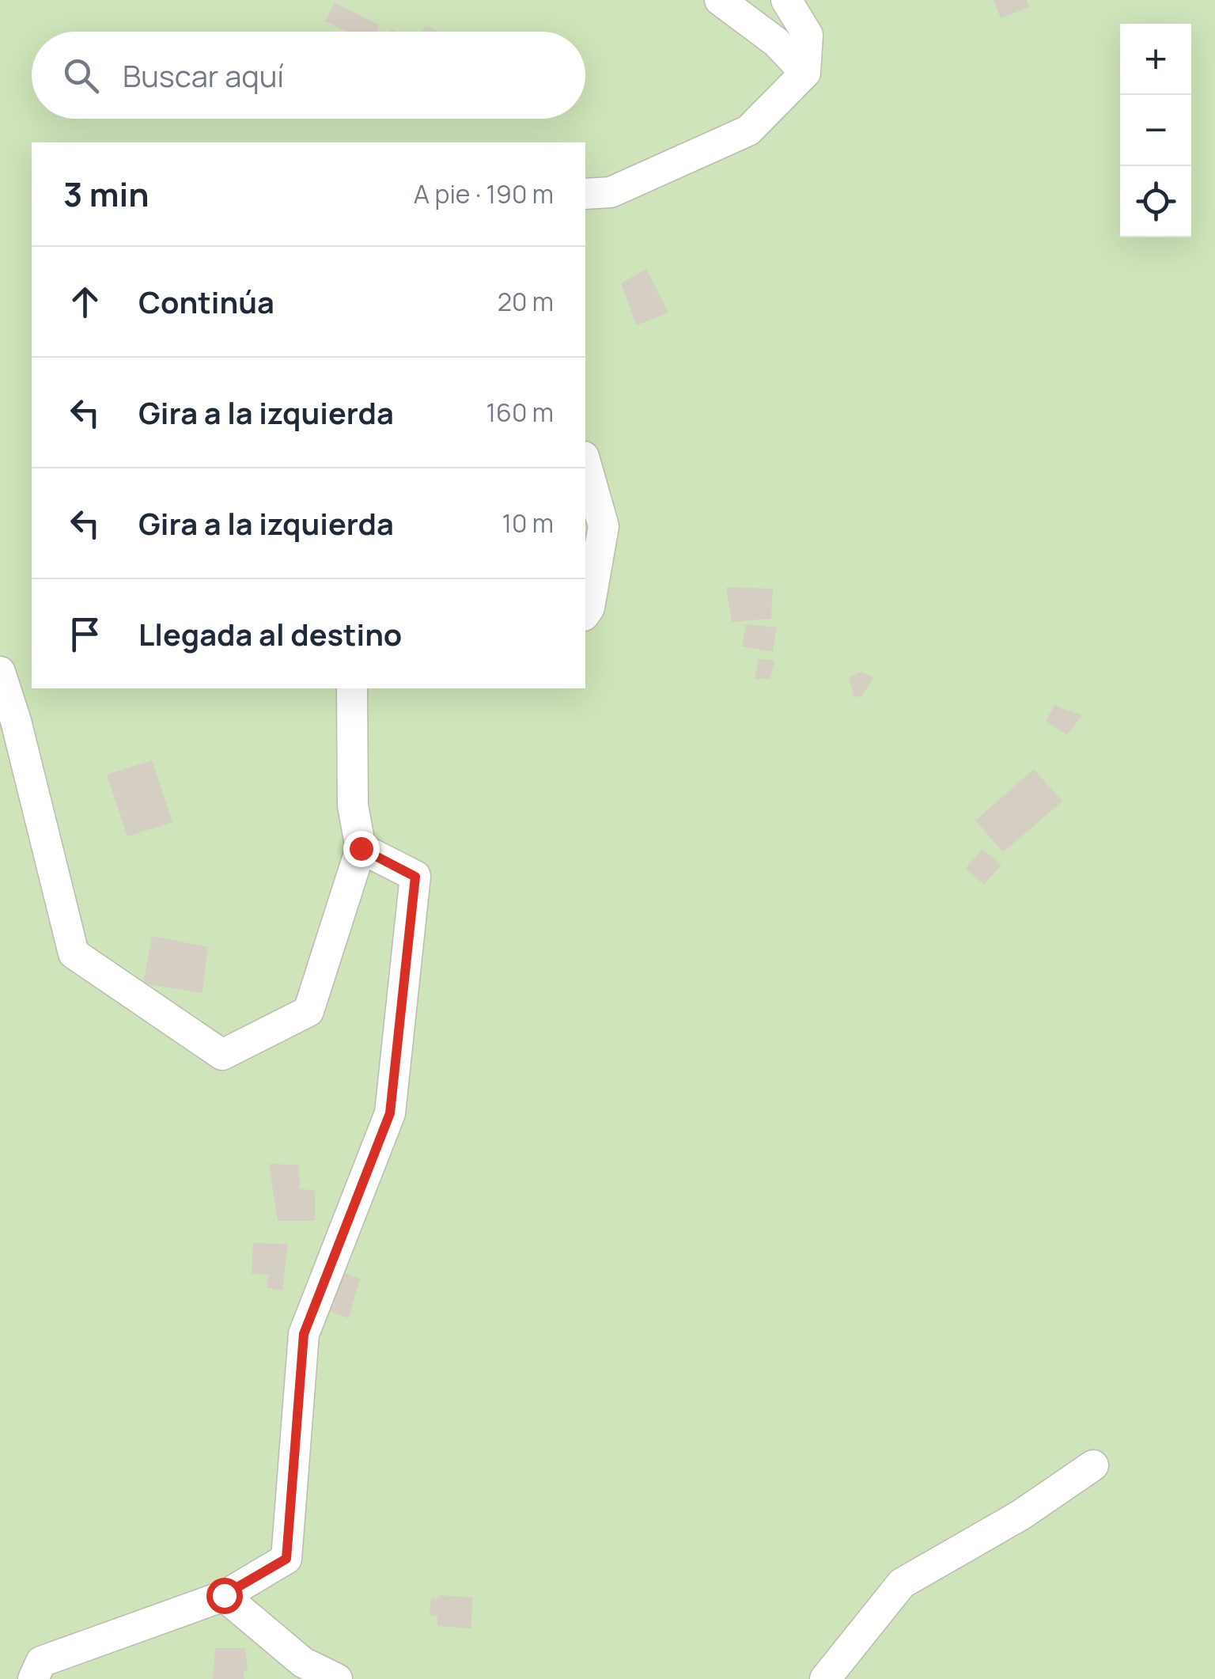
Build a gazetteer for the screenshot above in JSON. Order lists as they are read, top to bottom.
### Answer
{
  "page": {
    "map_buttons": ["+", "−"],
    "search": "Buscar aquí",
    "heading": ["3 min", "A pie · 190 m"],
    "list": [
      ["Continúa", "20 m"],
      ["Gira a la izquierda", "160 m"],
      ["Gira a la izquierda", "10 m"],
      "Llegada al destino"
    ]
  }
}
